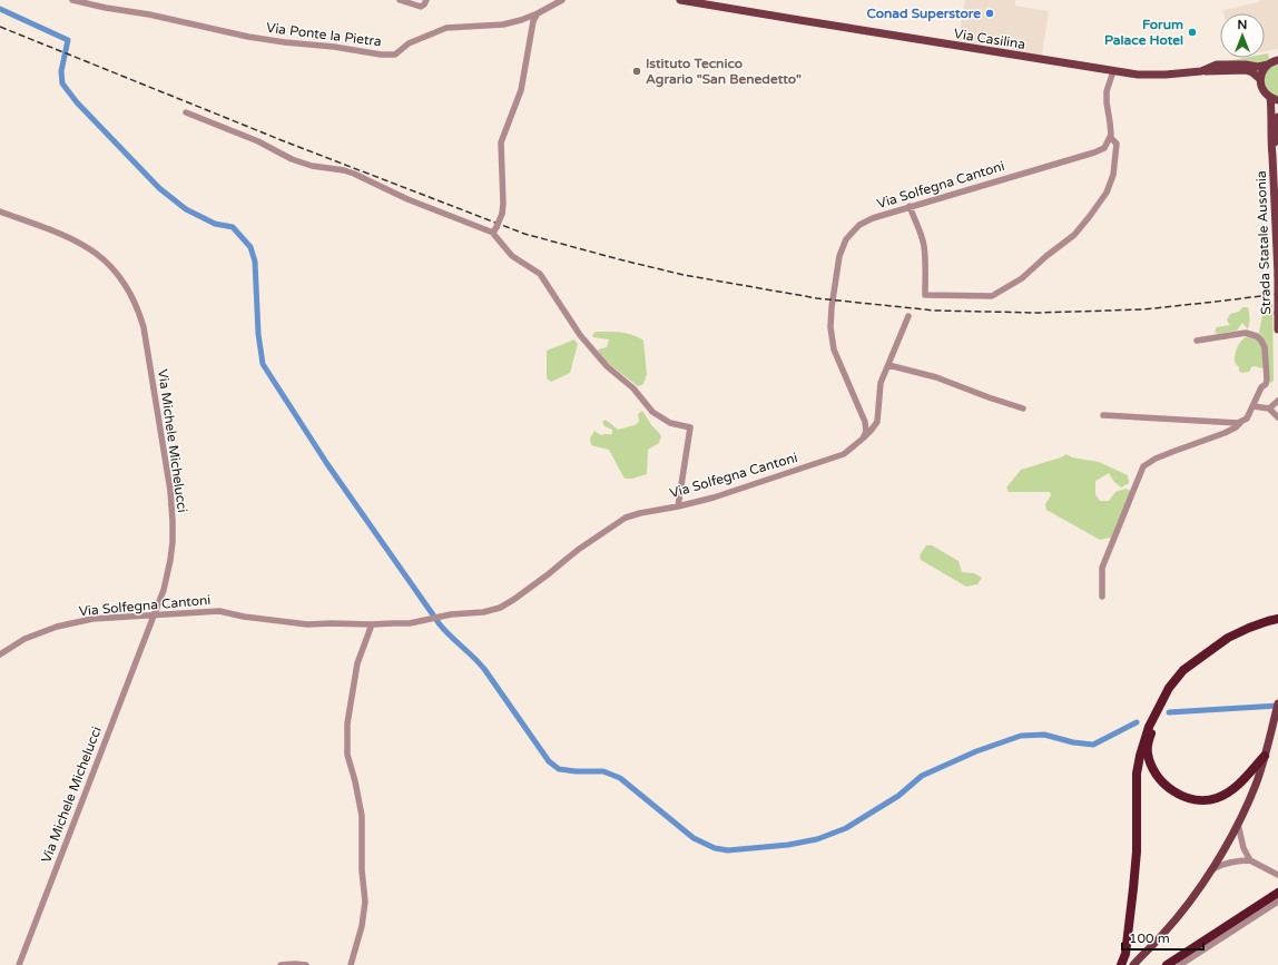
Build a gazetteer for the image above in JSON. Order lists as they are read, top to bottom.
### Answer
{
  "streets": {
    "main road": ["Via Casilina", "Strada Statale Ausonia"],
    "street": ["Via Ponte la Pietra", "Via Solfegna Cantoni", "Via Michele Michelucci"]
  },
  "crossings": [
    ["Via Solfegna Cantoni", "Via Michele Michelucci"]
  ],
  "places": ["Conad Superstore", "Forum Palace Hotel", "Istituto Tecnico Agrario \"San Benedetto\""],
  "scale_bar": "100 m",
  "north": "top"
}
